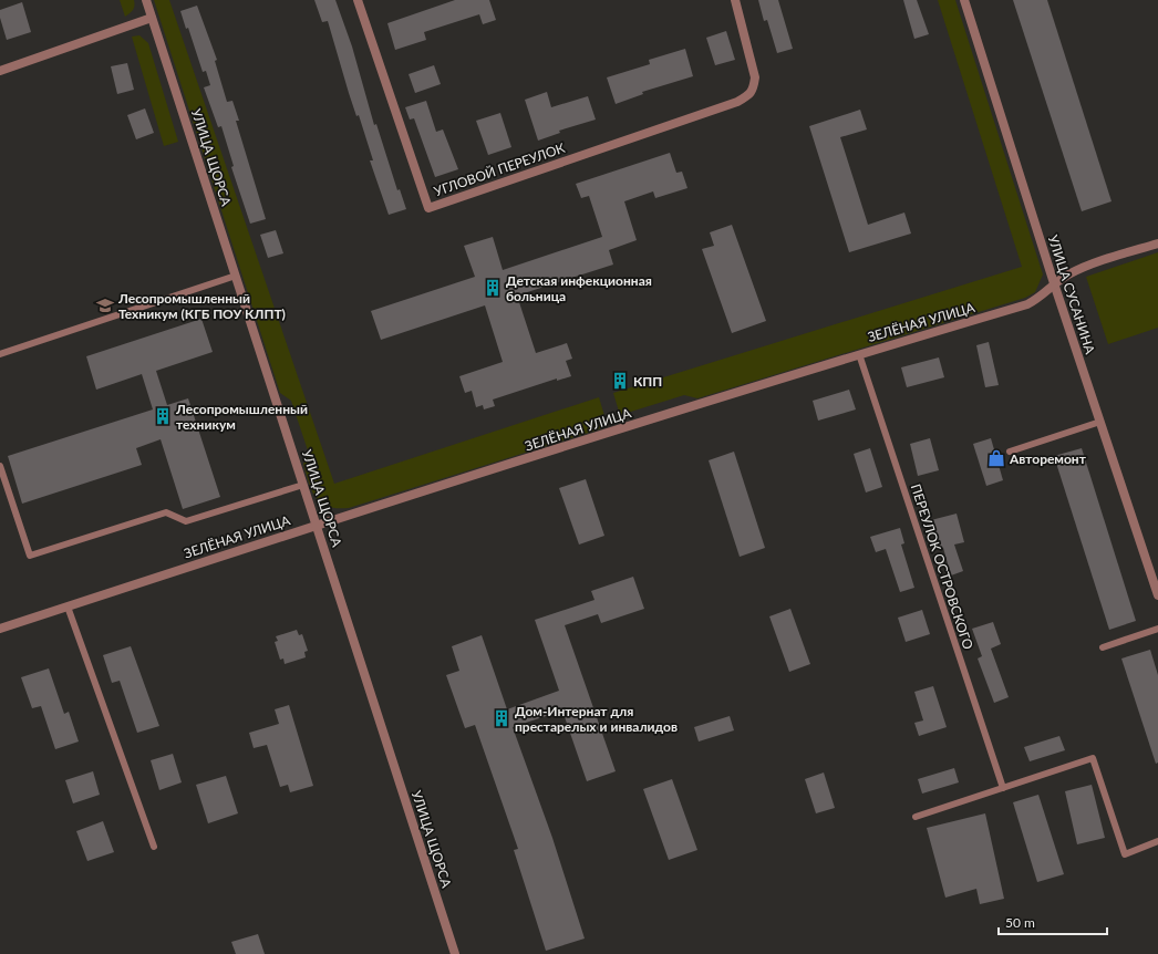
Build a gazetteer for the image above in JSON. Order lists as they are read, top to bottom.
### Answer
{
  "streets": {
    "street": [
      "УЛИЦА ЩОРСА",
      "УГЛОВОЙ ПЕРЕУЛОК",
      "УЛИЦА СУСАНИНА",
      "ЗЕЛЁНАЯ УЛИЦА"
    ],
    "lane": ["ПЕРЕУЛОК ОСТРОВСКОГО"]
  },
  "crossings": [
    ["УЛИЦА ЩОРСА", "ЗЕЛЁНАЯ УЛИЦА"],
    ["УЛИЦА СУСАНИНА", "ЗЕЛЁНАЯ УЛИЦА"],
    ["ЗЕЛЁНАЯ УЛИЦА", "ПЕРЕУЛОК ОСТРОВСКОГО"]
  ],
  "places": {
    "building": [
      "Детская инфекционная больница",
      "КПП",
      "Лесопромышленный техникум",
      "Дом-Интернат для престарелых и инвалидов"
    ],
    "school or university": ["Лесопромышленный Техникум (КГБ ПОУ КЛПТ)"],
    "shop": ["Авторемонт"]
  },
  "scale_bar": "50 m"
}
